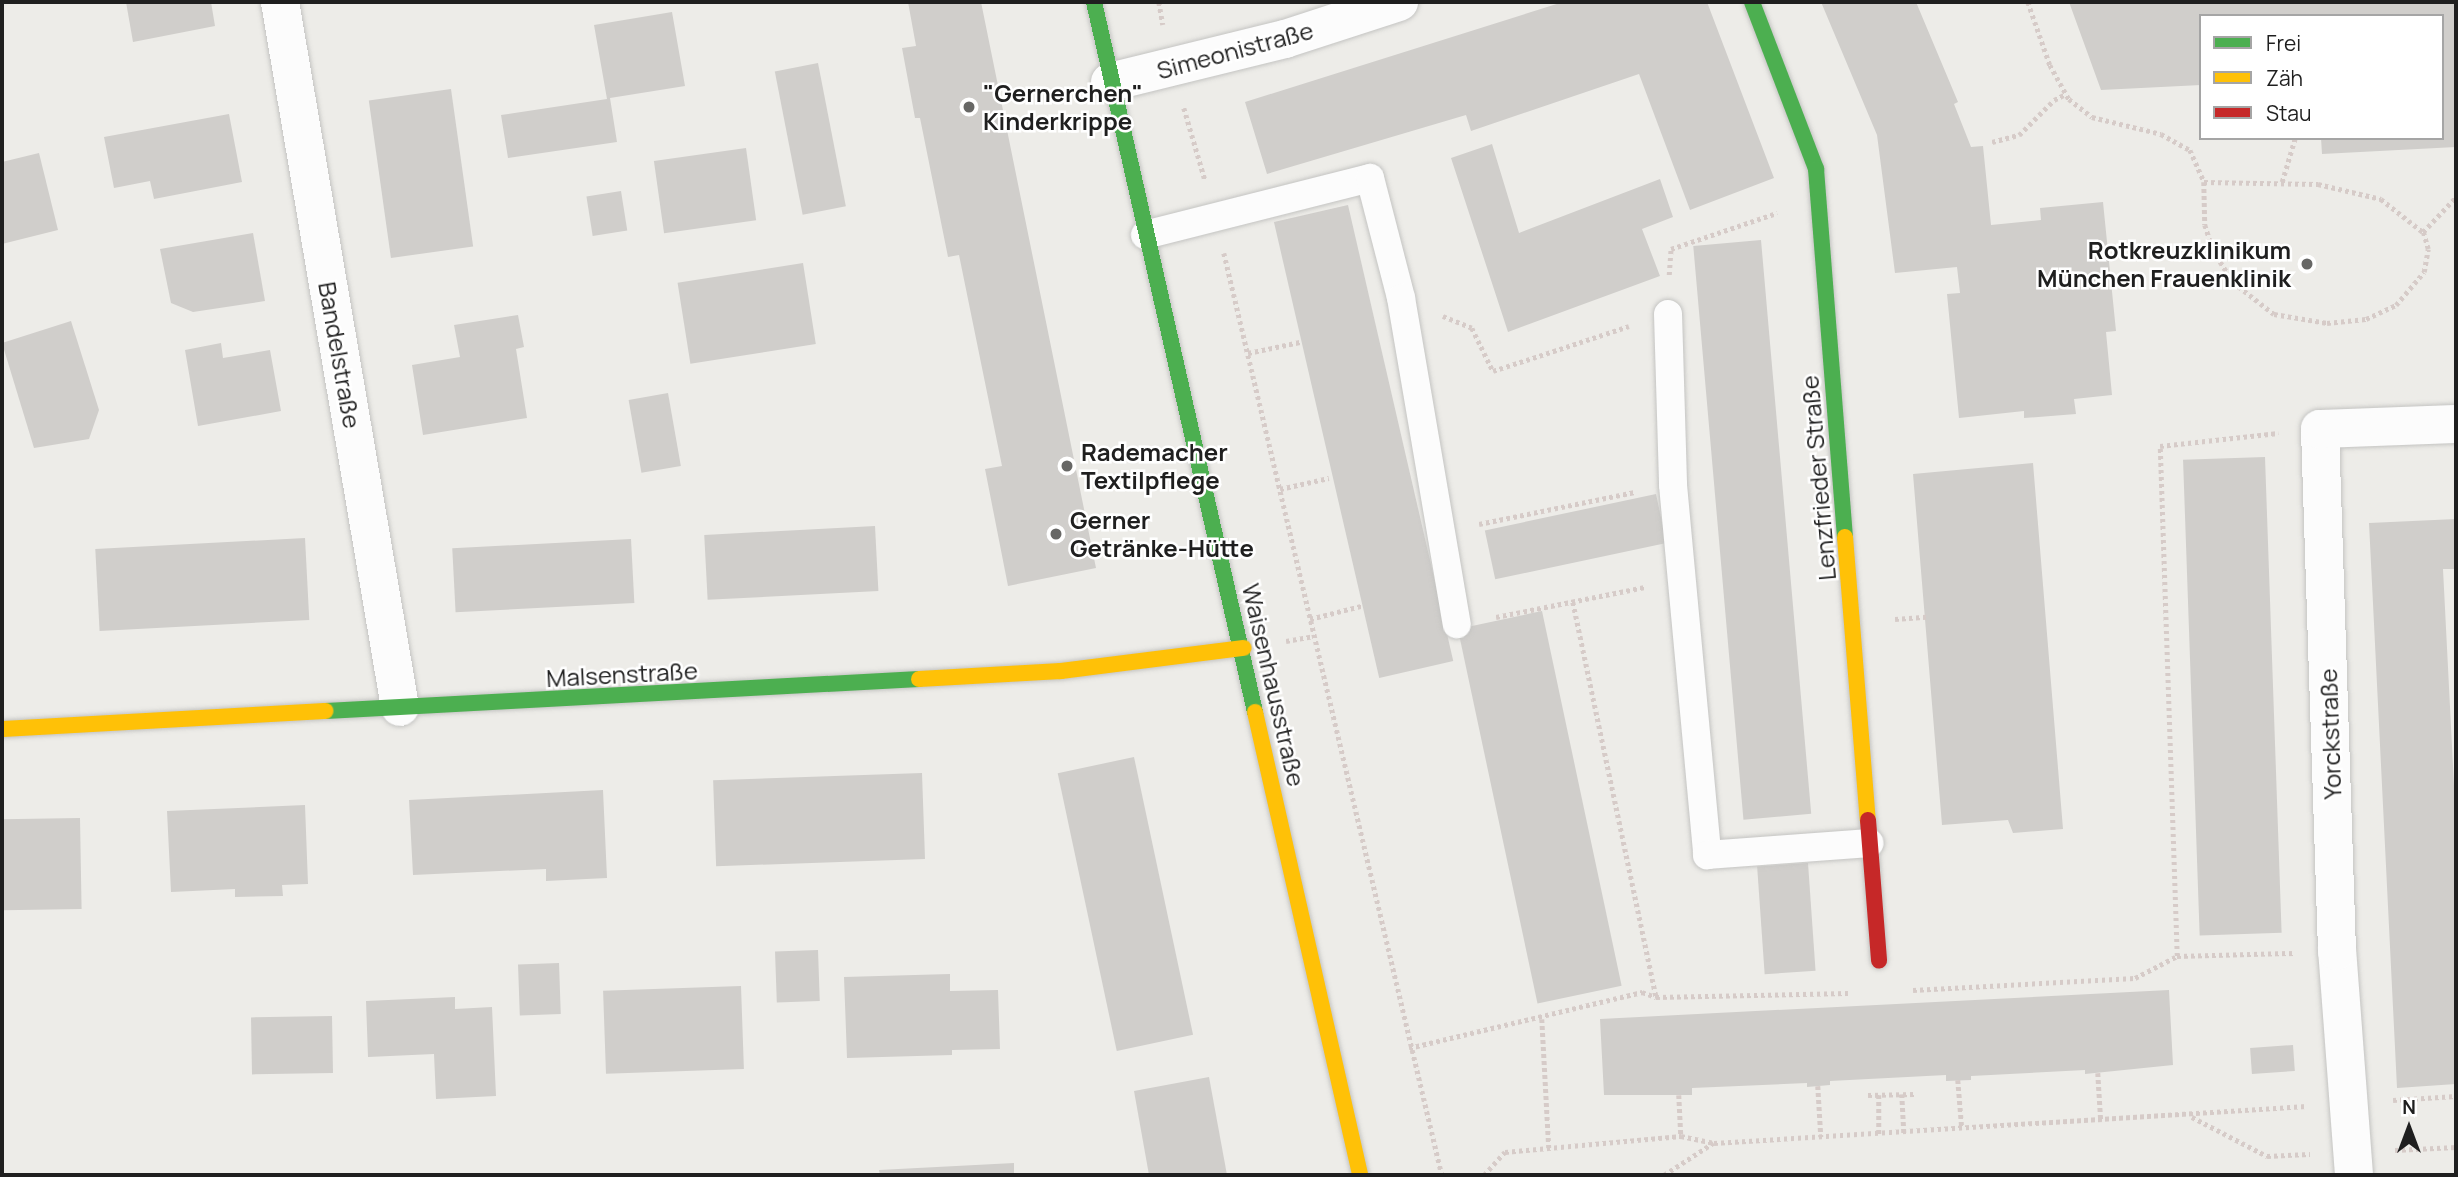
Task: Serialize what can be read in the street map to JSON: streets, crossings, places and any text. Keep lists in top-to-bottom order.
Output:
{
  "streets": {
    "street": [
      "Simeonistraße",
      "Bandelstraße",
      "Lenzfrieder Straße",
      "Malsenstraße",
      "Waisenhausstraße",
      "Yorckstraße"
    ]
  },
  "crossings": [
    ["Simeonistraße", "Waisenhausstraße"],
    ["Bandelstraße", "Malsenstraße"],
    ["Malsenstraße", "Waisenhausstraße"]
  ],
  "places": [
    "\"Gernerchen\" Kinderkrippe",
    "Rotkreuzklinikum München Frauenklinik",
    "Rademacher Textilpflege",
    "Gerner Getränke-Hütte"
  ],
  "legend": ["Frei", "Zäh", "Stau"],
  "north": "top"
}
